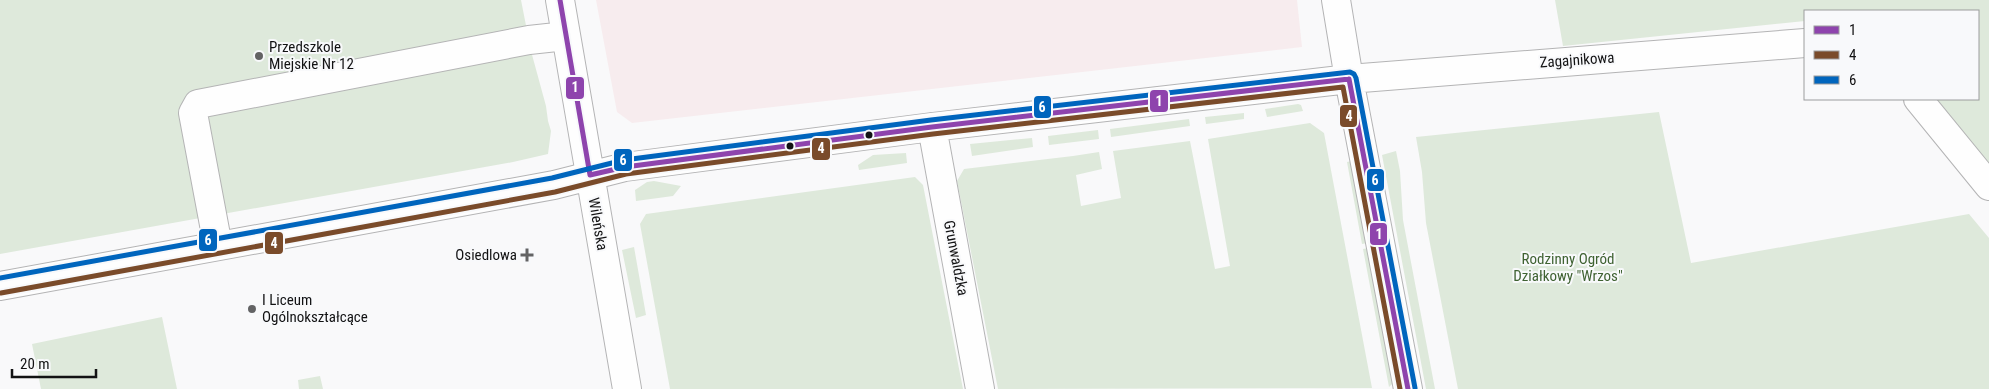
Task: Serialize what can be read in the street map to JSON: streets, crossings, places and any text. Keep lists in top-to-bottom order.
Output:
{
  "streets": {
    "street": ["Zagajnikowa", "Wileńska", "Grunwaldzka"]
  },
  "crossings": [
    ["Zagajnikowa", "Wileńska"],
    ["Zagajnikowa", "Grunwaldzka"]
  ],
  "parks": ["Rodzinny Ogród Działkowy \"Wrzos\""],
  "places": {
    "other": ["Przedszkole Miejskie Nr 12", "I Liceum Ogólnokształcące"],
    "health": ["Osiedlowa"]
  },
  "lines": ["transit line 1", "transit line 6", "transit line 4"],
  "legend": ["1", "4", "6"],
  "scale_bar": "20 m"
}
